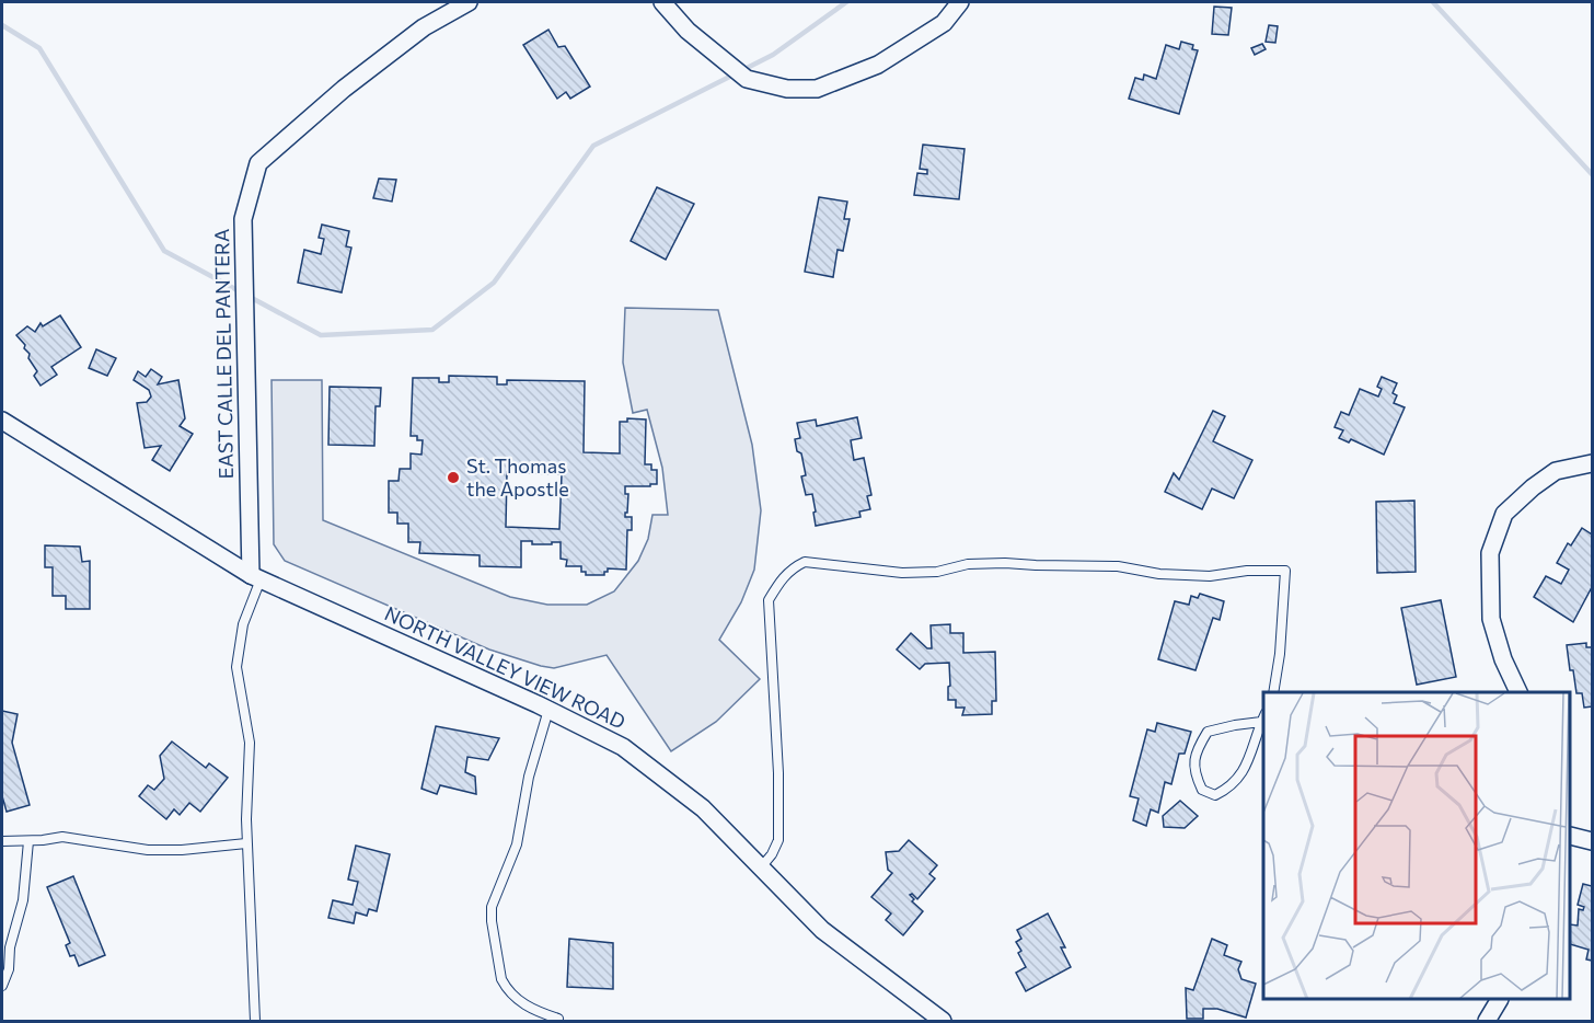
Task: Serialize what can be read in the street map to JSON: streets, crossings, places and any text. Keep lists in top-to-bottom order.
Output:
{
  "streets": {
    "street": ["EAST CALLE DEL PANTERA", "NORTH VALLEY VIEW ROAD"]
  },
  "crossings": [
    ["EAST CALLE DEL PANTERA", "NORTH VALLEY VIEW ROAD"]
  ],
  "places": ["St. Thomas the Apostle"]
}
